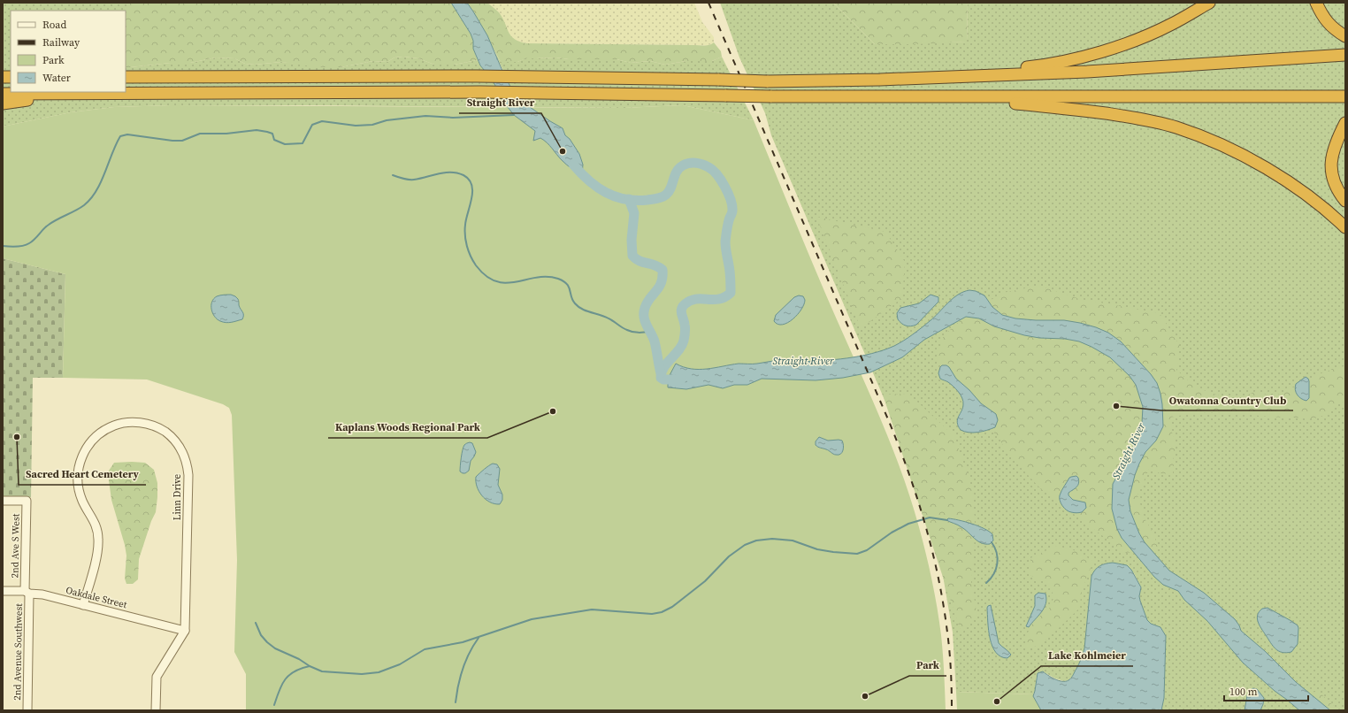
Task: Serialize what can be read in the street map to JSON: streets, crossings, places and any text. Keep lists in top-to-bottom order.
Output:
{
  "streets": {
    "street": [
      "Linn Drive",
      "2nd Ave S West",
      "Oakdale Street",
      "2nd Avenue Southwest"
    ]
  },
  "crossings": [
    ["Linn Drive", "Oakdale Street"],
    ["2nd Ave S West", "Oakdale Street"],
    ["2nd Ave S West", "2nd Avenue Southwest"],
    ["Oakdale Street", "2nd Avenue Southwest"]
  ],
  "water": ["Straight River"],
  "places": [
    "Straight River",
    "Owatonna Country Club",
    "Kaplans Woods Regional Park",
    "Sacred Heart Cemetery",
    "Park",
    "Lake Kohlmeier"
  ],
  "legend": [
    "Road",
    "Railway",
    "Park",
    "Water"
  ],
  "scale_bar": "100 m"
}
